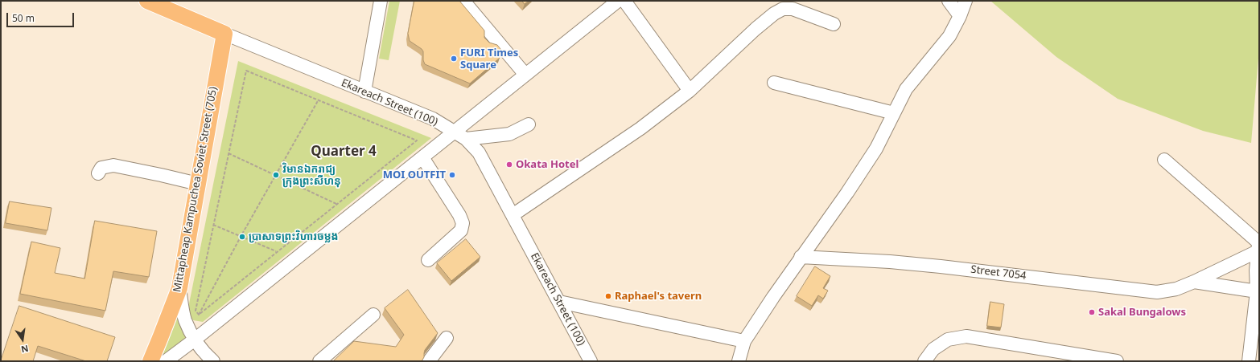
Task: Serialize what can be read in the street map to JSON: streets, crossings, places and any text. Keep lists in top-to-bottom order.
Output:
{
  "streets": {
    "main road": ["Ekareach Street (100)", "Mittapheap Kampuchea Soviet Street (705)"],
    "street": ["Street 7054"]
  },
  "crossings": [
    ["Ekareach Street (100)", "Mittapheap Kampuchea Soviet Street (705)"]
  ],
  "districts": ["Quarter 4"],
  "places": [
    "FURI Times Square",
    "Okata Hotel",
    "វិមានឯករាជ្យ ក្រុងព្រះសីហនុ",
    "MOI OUTFIT",
    "ប្រាសាទព្រះវិហារចម្លង",
    "Raphael's tavern",
    "Sakal Bungalows"
  ],
  "scale_bar": "50 m",
  "north": "bottom"
}
